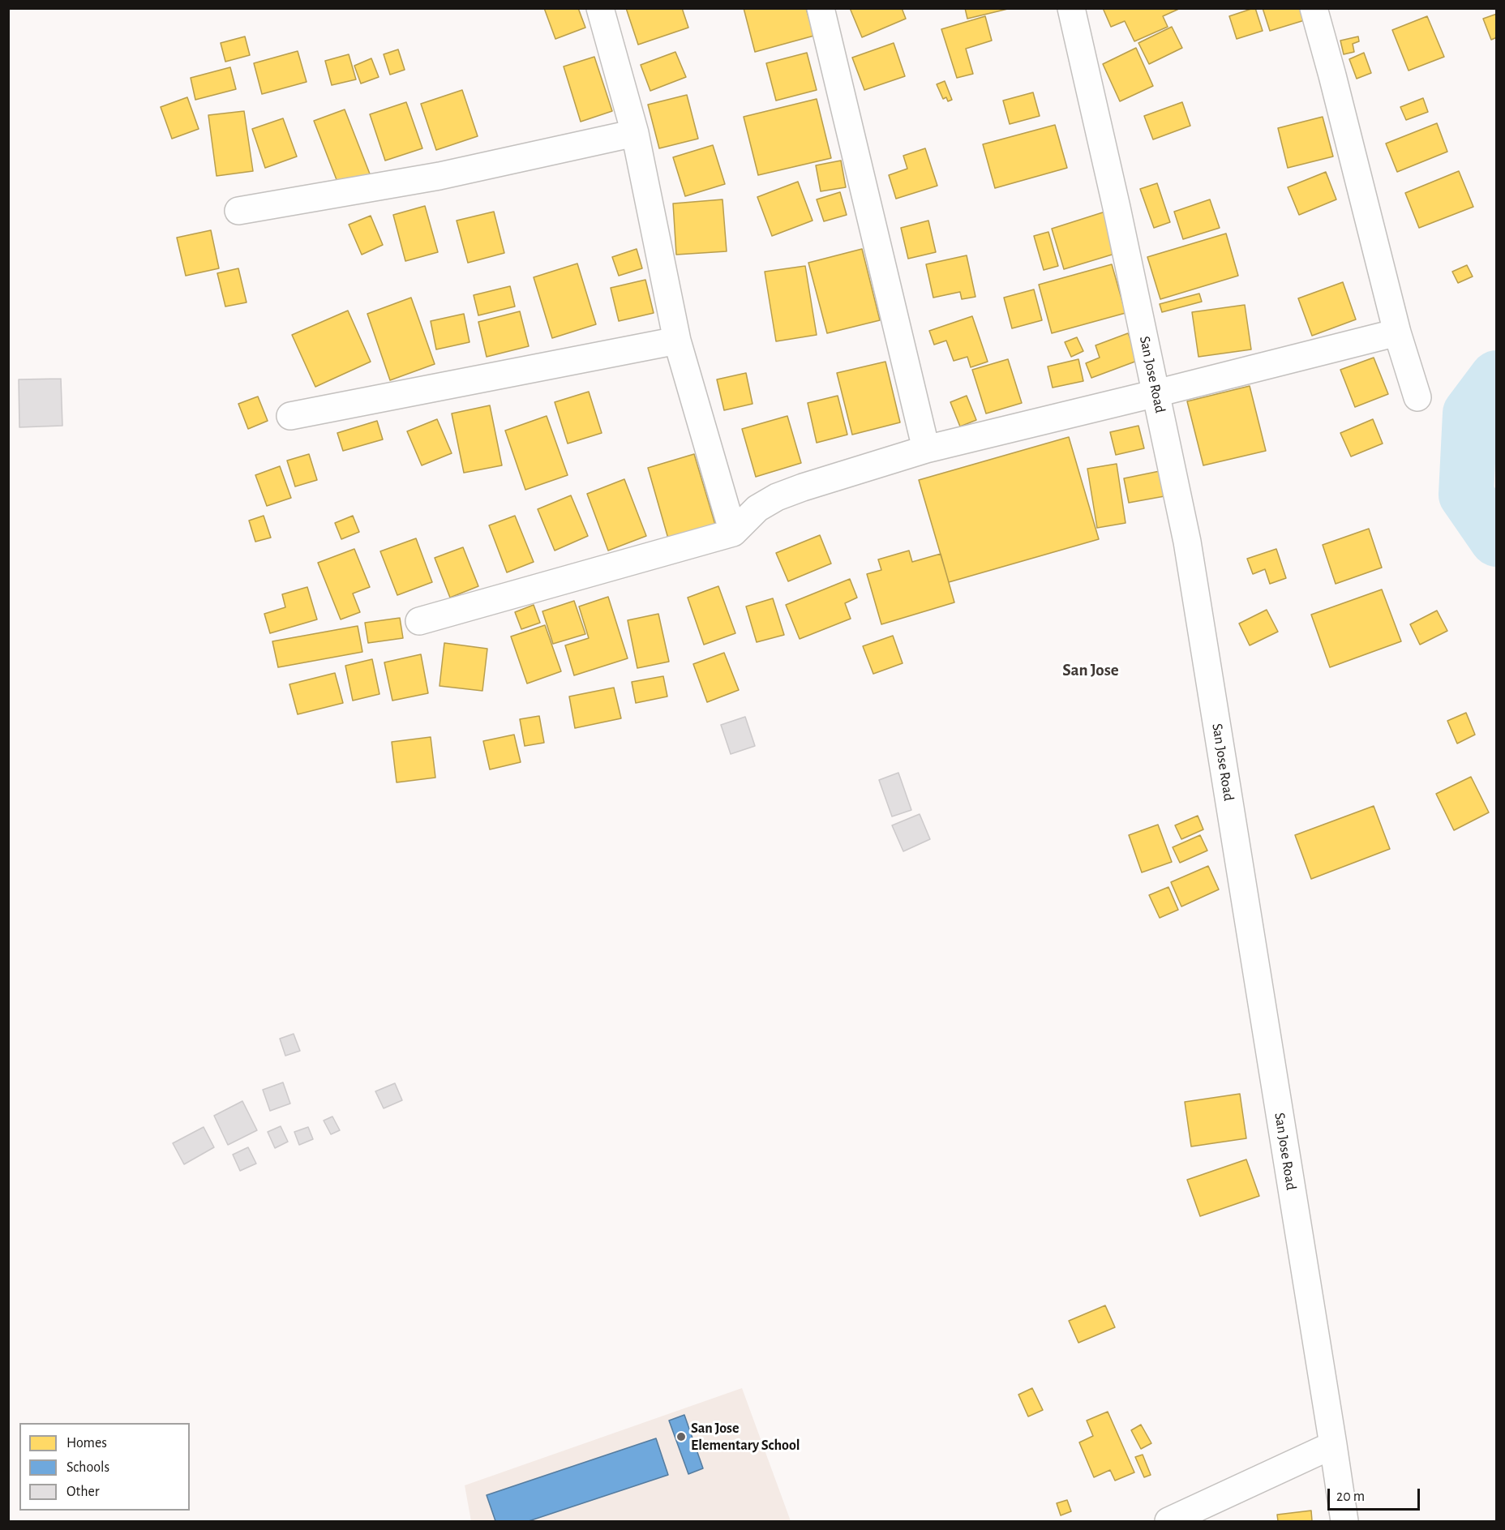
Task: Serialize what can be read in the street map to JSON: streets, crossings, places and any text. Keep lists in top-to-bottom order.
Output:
{
  "streets": {
    "street": ["San Jose Road"]
  },
  "districts": ["San Jose"],
  "places": ["San Jose Elementary School"],
  "legend": ["Homes", "Schools", "Other"],
  "scale_bar": "20 m"
}
